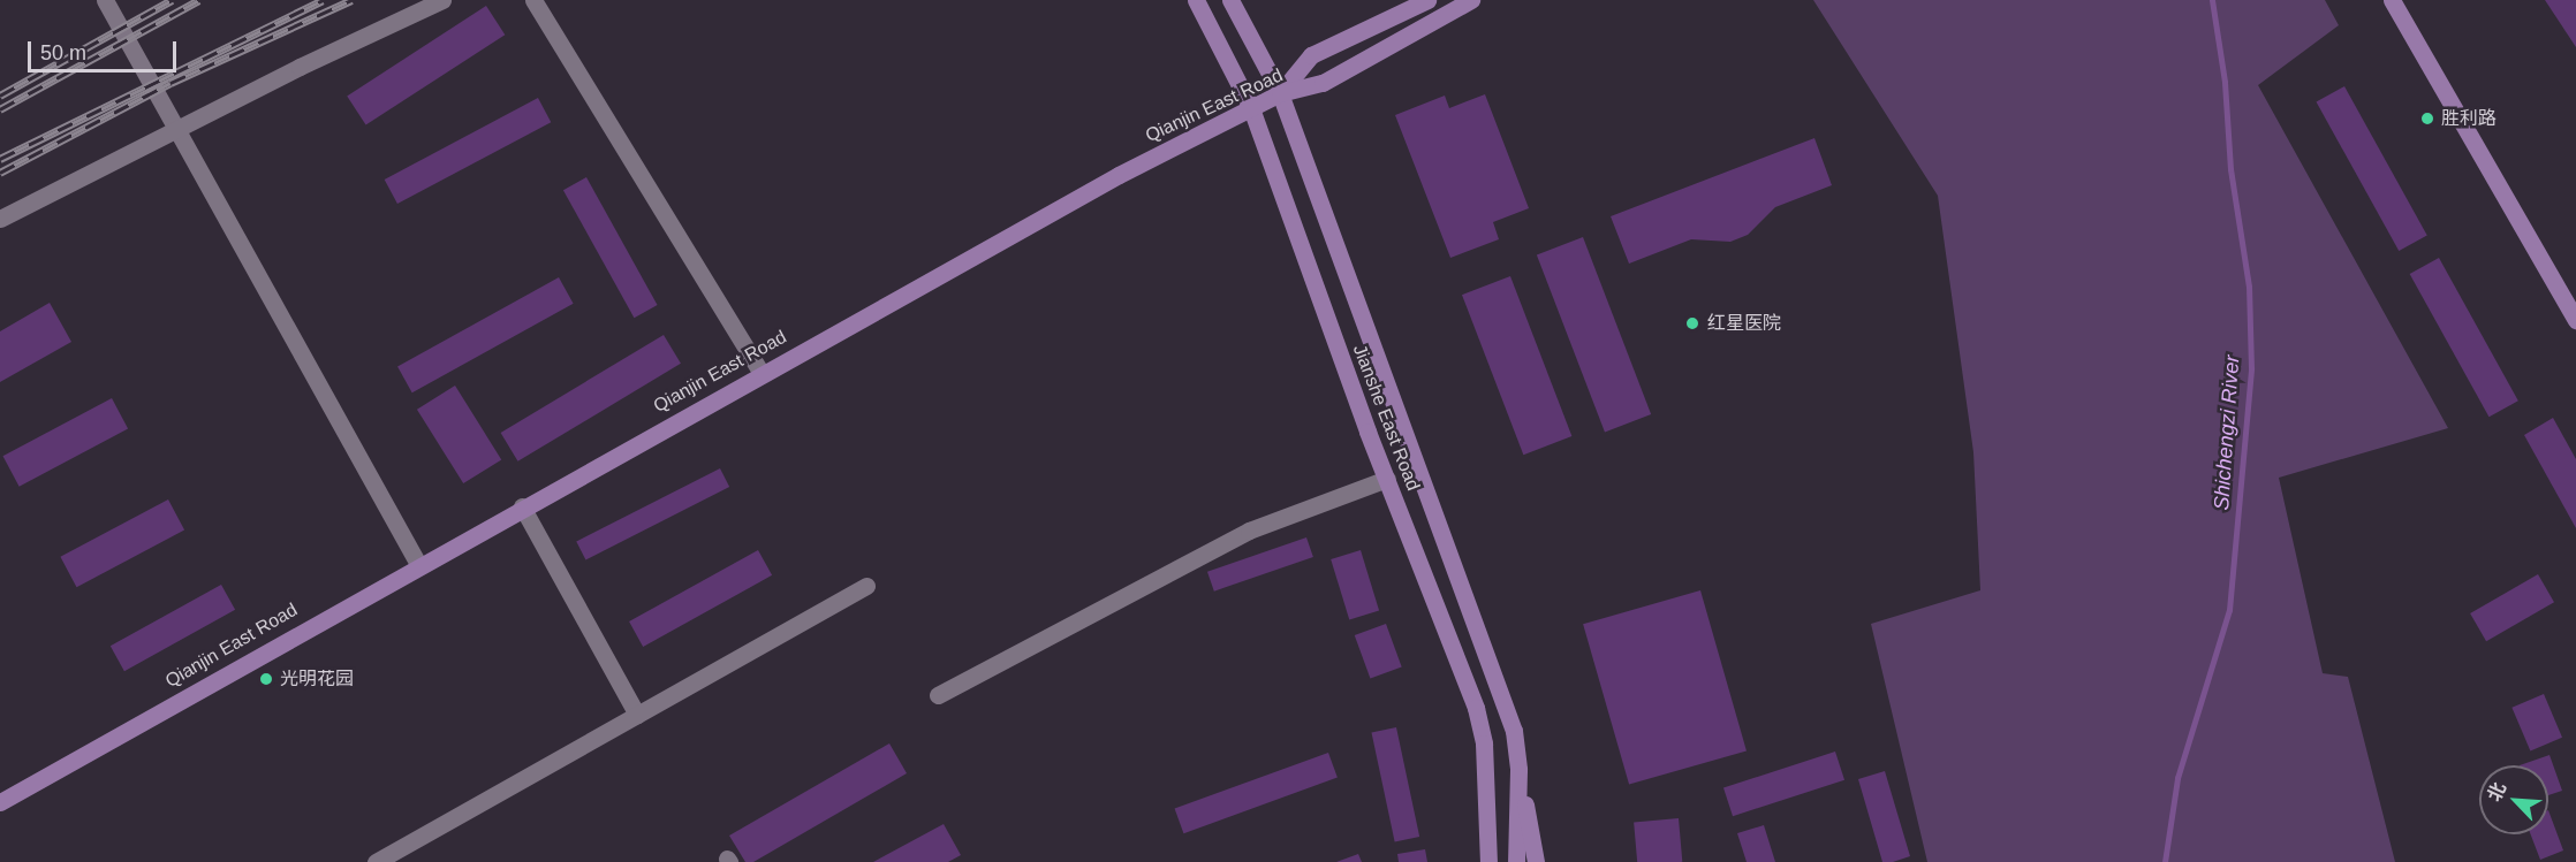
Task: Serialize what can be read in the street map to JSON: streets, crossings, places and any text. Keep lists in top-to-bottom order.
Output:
{
  "streets": {
    "main road": ["Qianjin East Road", "Jianshe East Road"]
  },
  "crossings": [
    ["Qianjin East Road", "Jianshe East Road"]
  ],
  "water": ["Shichengzi River"],
  "places": ["胜利路", "红星医院", "光明花园"],
  "scale_bar": "50 m",
  "north": "top left"
}
